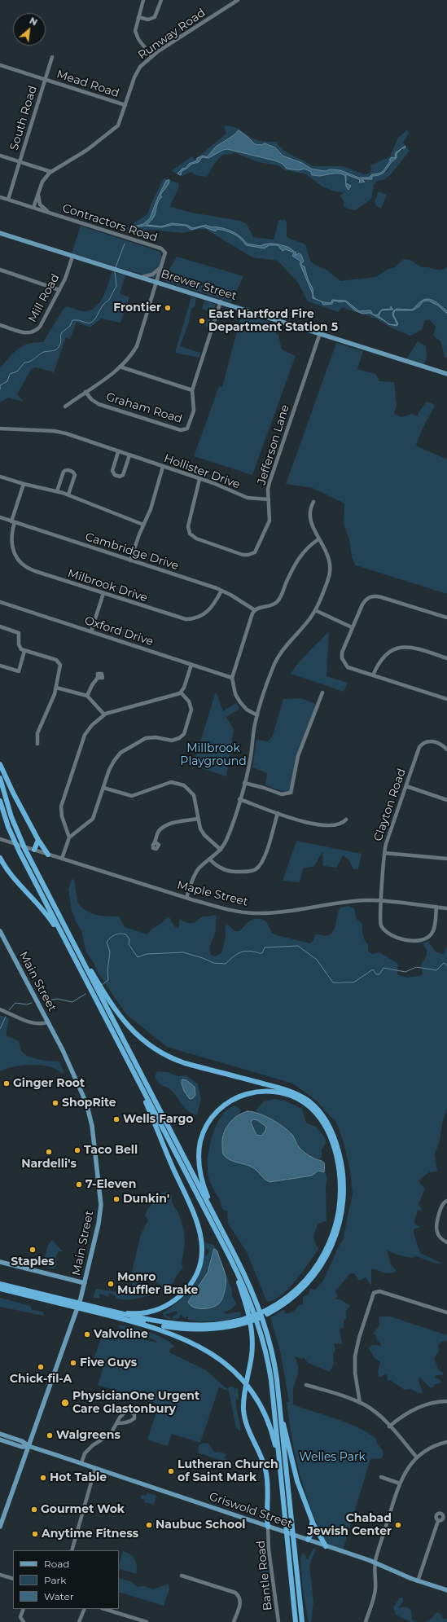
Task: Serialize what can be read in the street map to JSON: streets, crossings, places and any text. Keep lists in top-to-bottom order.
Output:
{
  "streets": {
    "main road": ["Brewer Street", "Main Street", "Griswold Street"],
    "street": [
      "Runway Road",
      "Mead Road",
      "South Road",
      "Contractors Road",
      "Mill Road",
      "Graham Road",
      "Jefferson Lane",
      "Hollister Drive",
      "Cambridge Drive",
      "Milbrook Drive",
      "Oxford Drive",
      "Clayton Road",
      "Maple Street",
      "Bantle Road"
    ]
  },
  "crossings": [
    ["Runway Road", "Mead Road"],
    ["Runway Road", "Contractors Road"],
    ["Mead Road", "South Road"],
    ["South Road", "Contractors Road"],
    ["Contractors Road", "Brewer Street"],
    ["Contractors Road", "Graham Road"],
    ["Brewer Street", "Mill Road"],
    ["Brewer Street", "Graham Road"],
    ["Brewer Street", "Jefferson Lane"],
    ["Jefferson Lane", "Hollister Drive"],
    ["Cambridge Drive", "Milbrook Drive"],
    ["Clayton Road", "Maple Street"],
    ["Main Street", "Griswold Street"],
    ["Griswold Street", "Bantle Road"]
  ],
  "parks": ["Millbrook Playground", "Welles Park"],
  "places": [
    "Frontier",
    "East Hartford Fire Department Station 5",
    "Ginger Root",
    "ShopRite",
    "Wells Fargo",
    "Taco Bell",
    "Nardelli's",
    "7-Eleven",
    "Dunkin'",
    "Staples",
    "Monro Muffler Brake",
    "Valvoline",
    "Five Guys",
    "Chick-fil-A",
    "PhysicianOne Urgent Care Glastonbury",
    "Walgreens",
    "Lutheran Church of Saint Mark",
    "Hot Table",
    "Gourmet Wok",
    "Naubuc School",
    "Chabad Jewish Center",
    "Anytime Fitness"
  ],
  "legend": ["Road", "Park", "Water"],
  "north": "top right"
}
